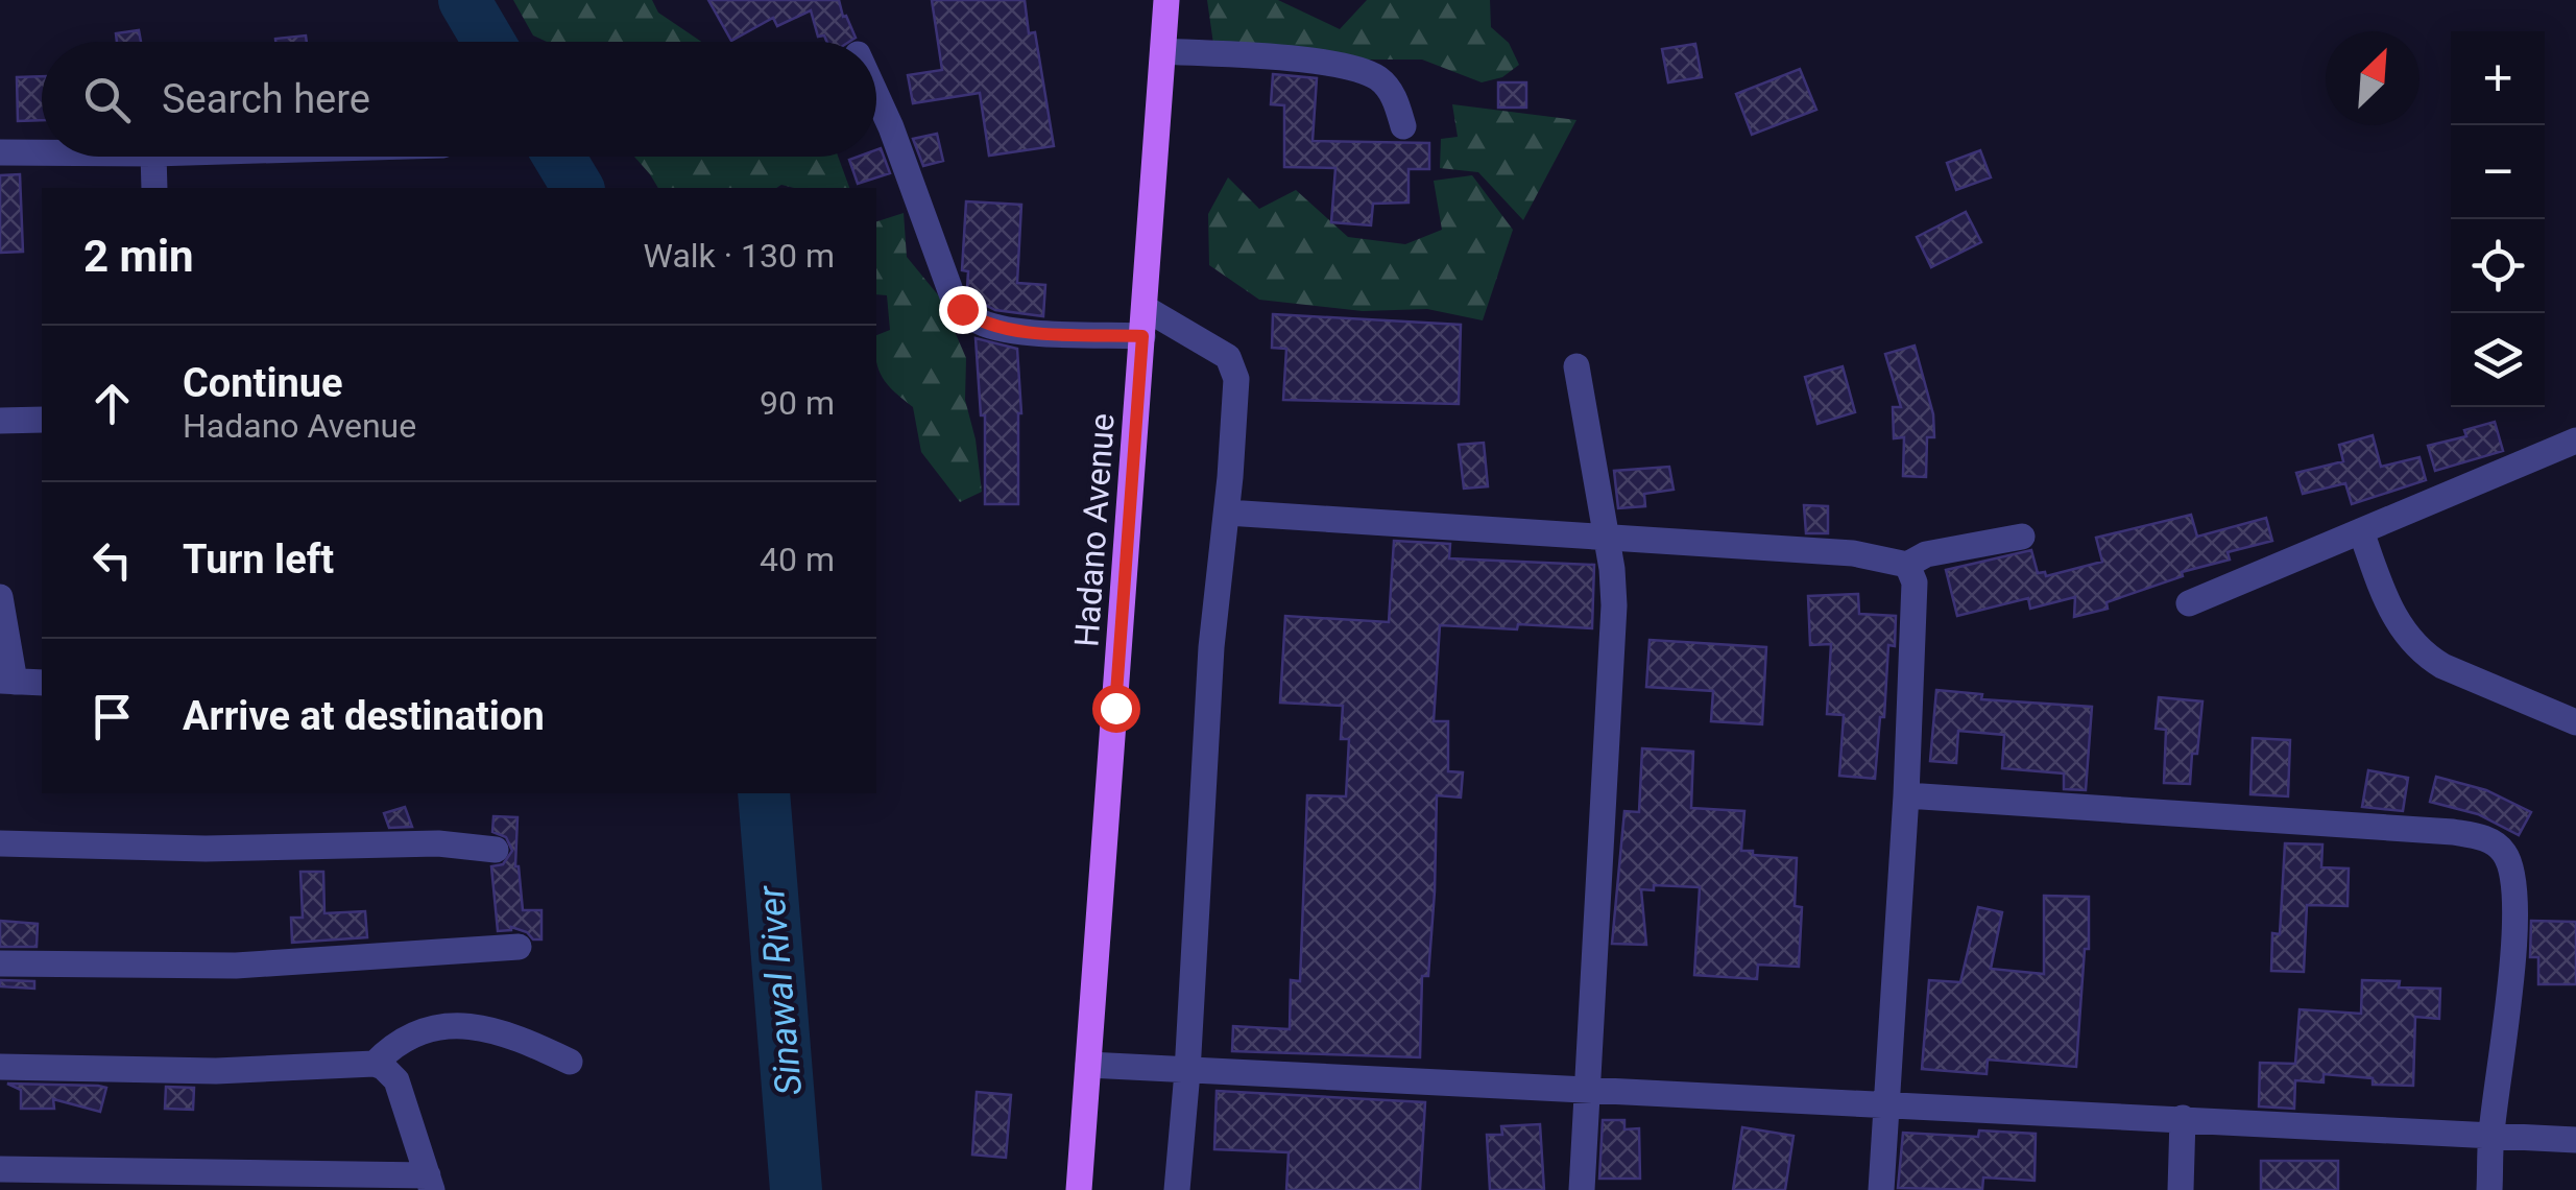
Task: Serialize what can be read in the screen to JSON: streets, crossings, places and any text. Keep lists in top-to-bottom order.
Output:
{
  "streets": {
    "main road": ["Hadano Avenue"]
  },
  "water": ["Sinawal River"],
  "north": "top right",
  "page": {
    "map_buttons": ["+", "−"],
    "search": "Search here",
    "heading": ["2 min", "Walk · 130 m"],
    "list": [
      ["Continue", "Hadano Avenue", "90 m"],
      ["Turn left", "40 m"],
      "Arrive at destination"
    ]
  }
}
